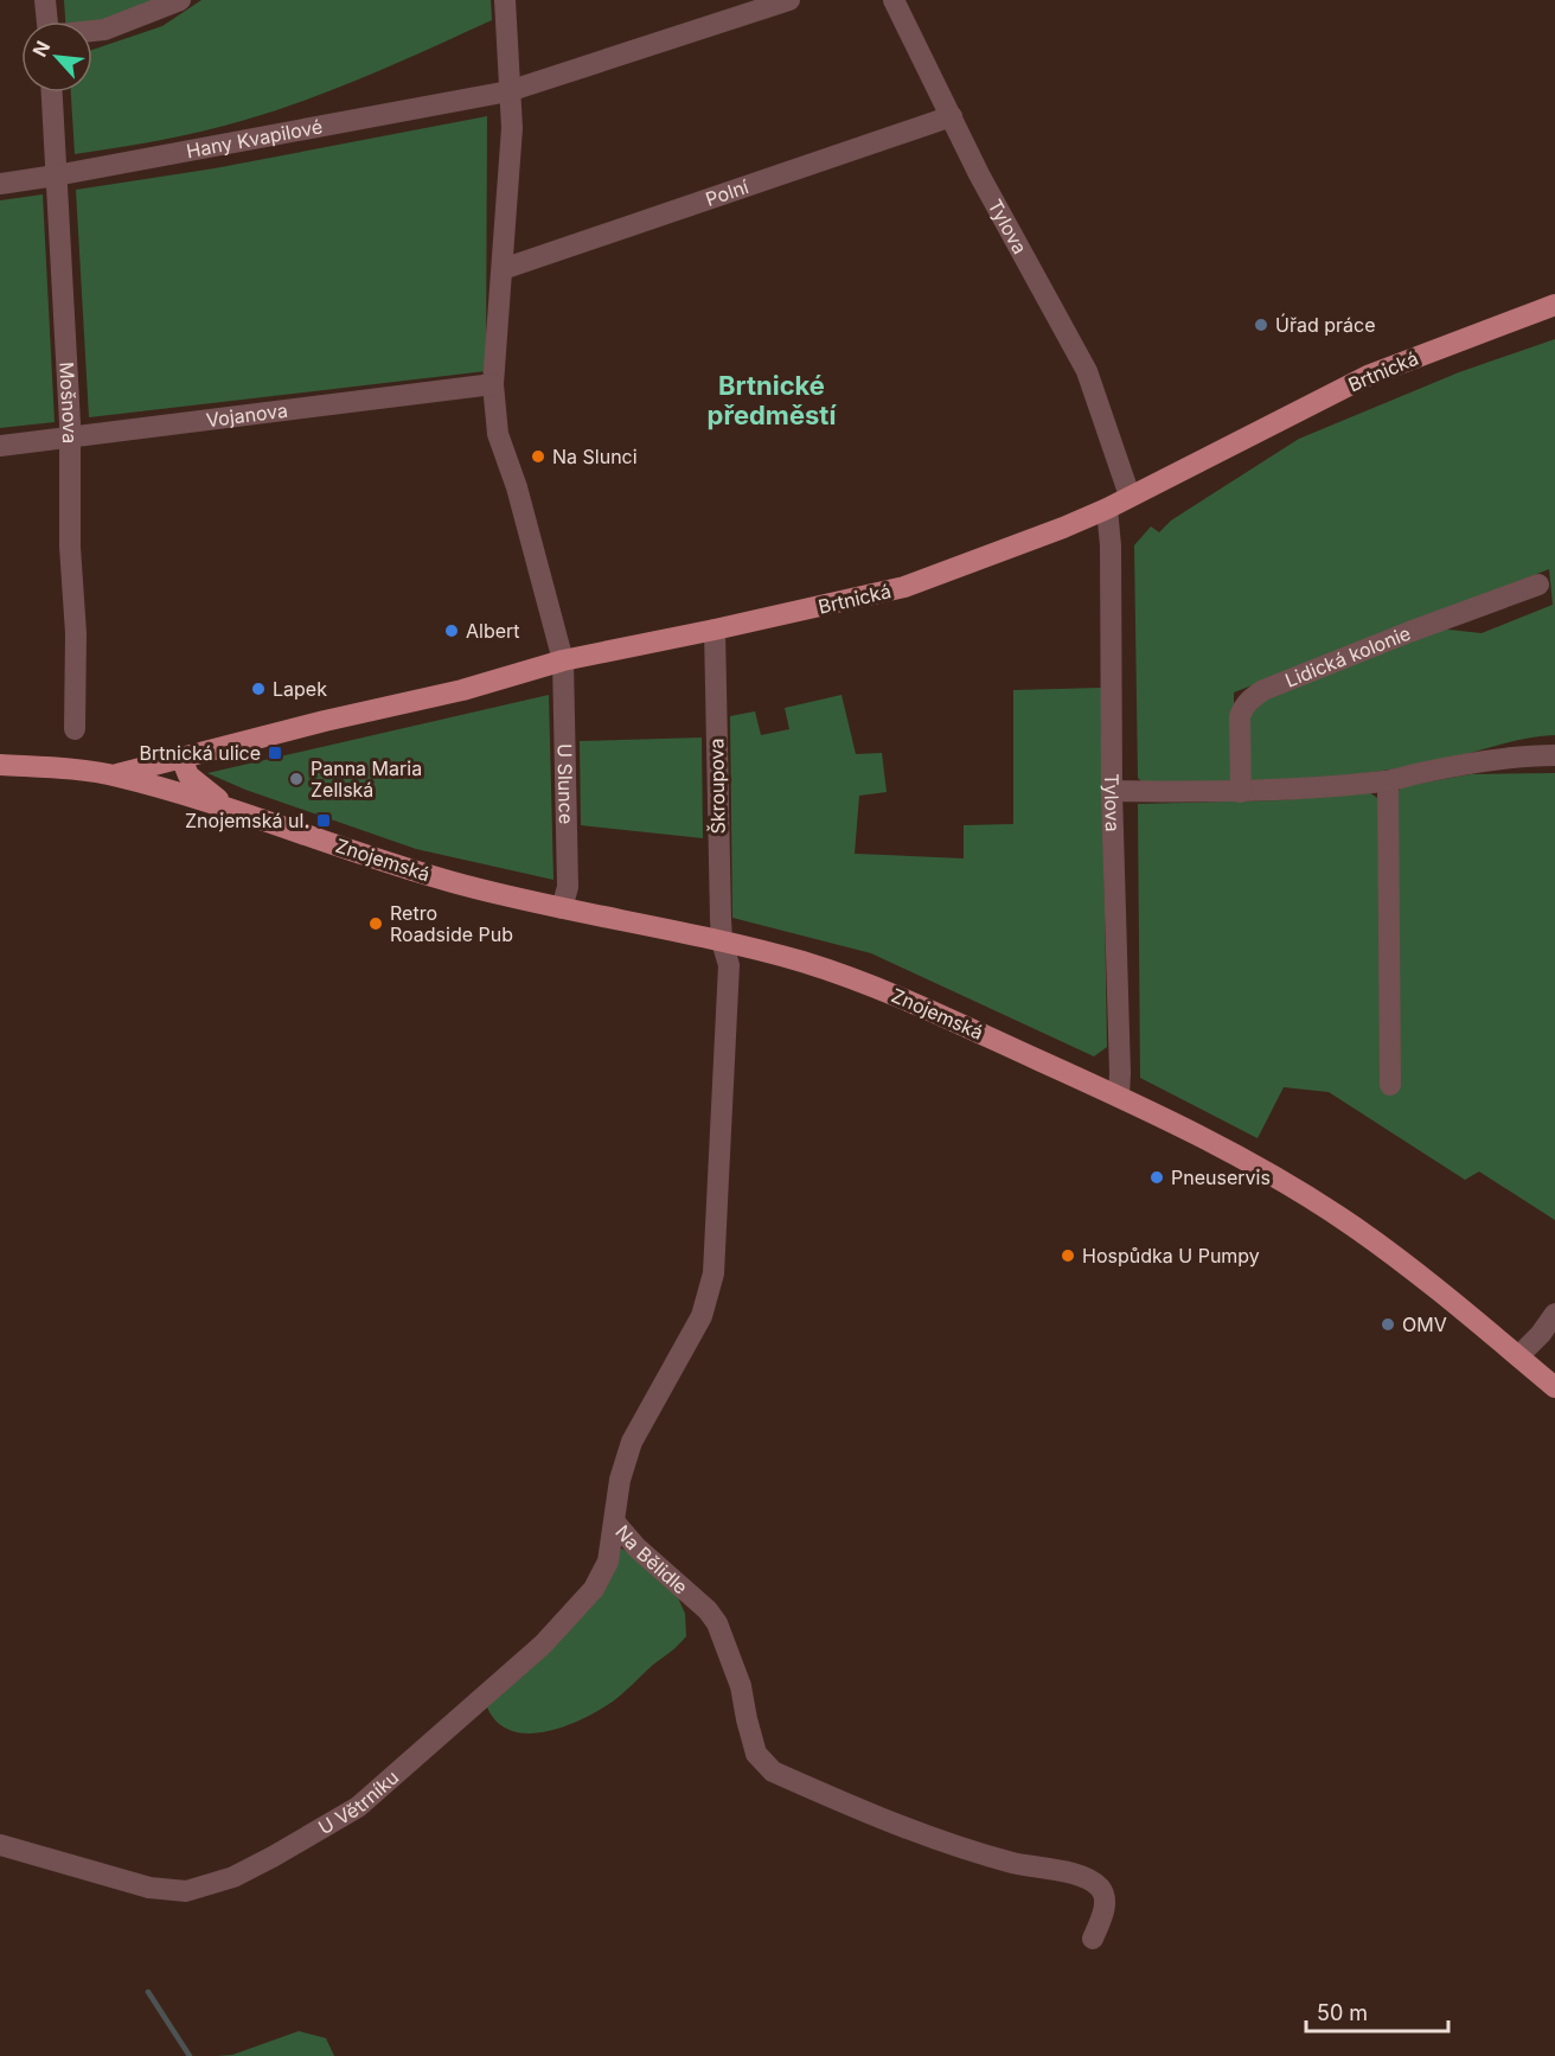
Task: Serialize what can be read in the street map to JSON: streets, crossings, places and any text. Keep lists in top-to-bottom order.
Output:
{
  "streets": {
    "main road": ["Brtnická", "Znojemská"],
    "street": [
      "Hany Kvapilové",
      "Polní",
      "Tylova",
      "Mošnova",
      "Vojanova",
      "Lidická kolonie",
      "U Slunce",
      "Škroupova",
      "Na Bělidle",
      "U Větrníku"
    ]
  },
  "crossings": [
    ["Hany Kvapilové", "Mošnova"],
    ["Polní", "Tylova"],
    ["Tylova", "Brtnická"],
    ["Tylova", "Znojemská"],
    ["Brtnická", "U Slunce"],
    ["Brtnická", "Škroupova"],
    ["Brtnická", "Znojemská"],
    ["Mošnova", "Vojanova"],
    ["U Slunce", "Znojemská"],
    ["Škroupova", "Znojemská"],
    ["Škroupova", "Na Bělidle"],
    ["Znojemská", "Na Bělidle"],
    ["Na Bělidle", "U Větrníku"]
  ],
  "districts": ["Brtnické předměstí"],
  "places": {
    "other": [
      "Úřad práce",
      "Na Slunci",
      "Albert",
      "Lapek",
      "Panna Maria Zellská",
      "Retro Roadside Pub",
      "Pneuservis",
      "Hospůdka U Pumpy",
      "OMV"
    ],
    "transit": ["Brtnická ulice", "Znojemská ul."]
  },
  "scale_bar": "50 m",
  "north": "top left"
}
